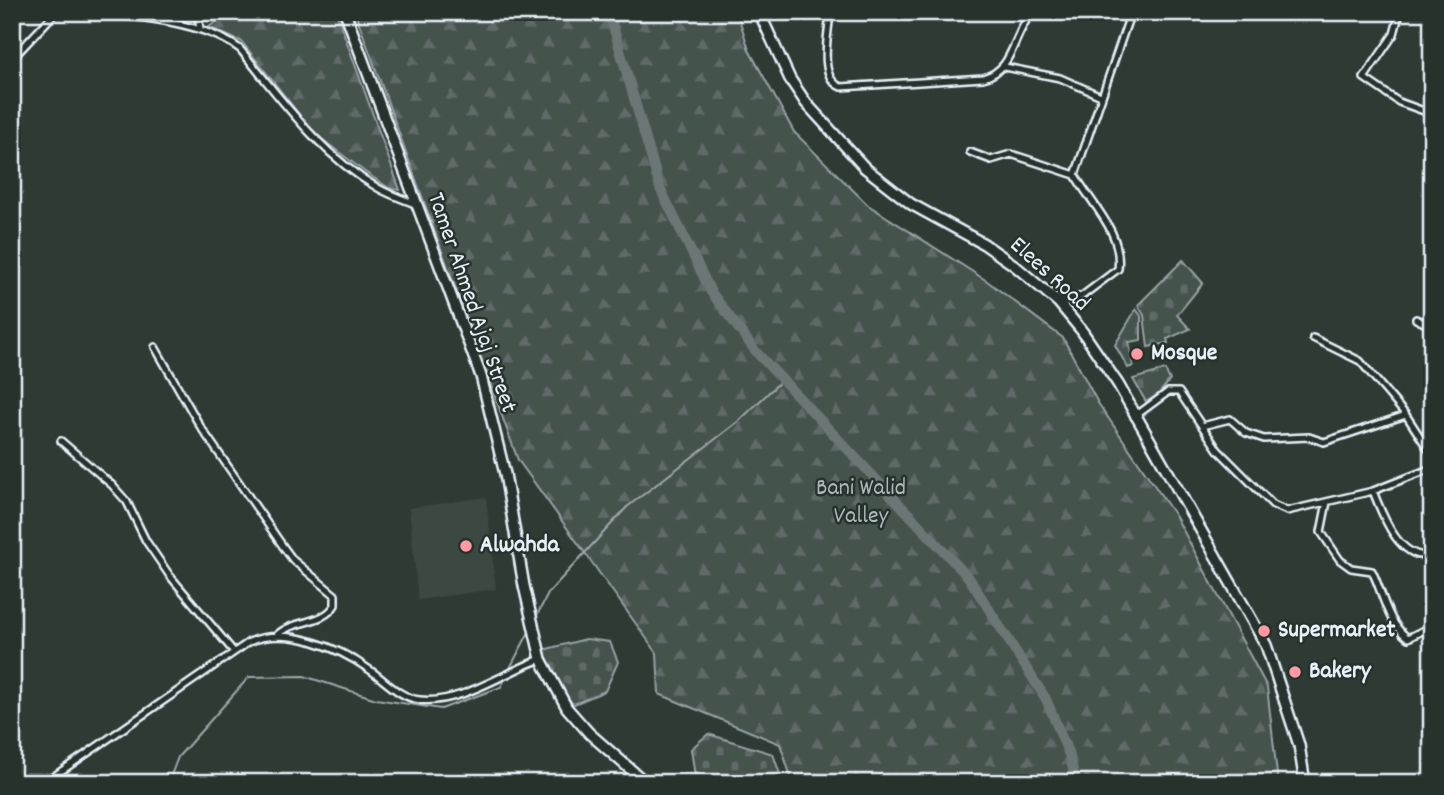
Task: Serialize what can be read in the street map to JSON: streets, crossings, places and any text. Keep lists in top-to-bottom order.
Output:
{
  "streets": {
    "main road": ["Elees Road", "Tamer Ahmed Ajaj Street"]
  },
  "parks": ["Bani Walid Valley"],
  "places": [
    "Mosque",
    "Alwahda",
    "Supermarket",
    "Bakery"
  ]
}
